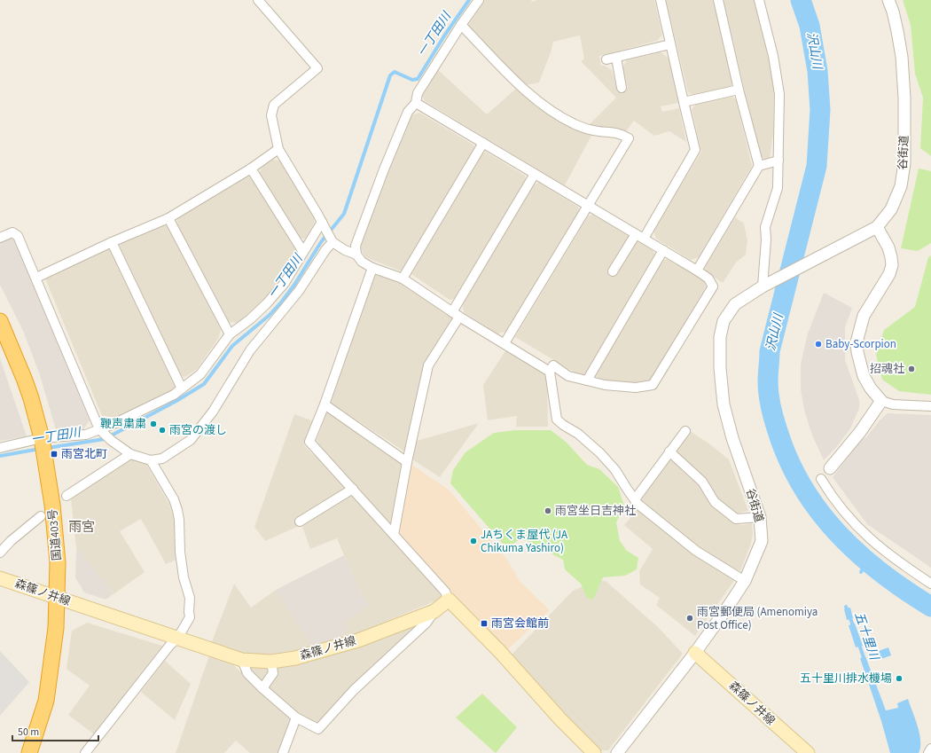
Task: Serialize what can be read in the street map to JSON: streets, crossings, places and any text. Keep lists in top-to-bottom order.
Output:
{
  "streets": {
    "highway": ["国道403号"],
    "main road": ["森篠ノ井線"],
    "street": ["谷街道"]
  },
  "crossings": [
    ["谷街道", "森篠ノ井線"],
    ["国道403号", "森篠ノ井線"]
  ],
  "districts": ["雨宮"],
  "water": ["一丁田川", "沢山川", "五十里川"],
  "places": {
    "other": [
      "Baby-Scorpion",
      "招魂社",
      "鞭声粛粛",
      "雨宮の渡し",
      "雨宮坐日吉神社",
      "JAちくま屋代 (JA Chikuma Yashiro)",
      "雨宮郵便局 (Amenomiya Post Office)",
      "五十里川排水機場"
    ],
    "transit": ["雨宮北町", "雨宮会館前"]
  },
  "scale_bar": "50 m"
}
